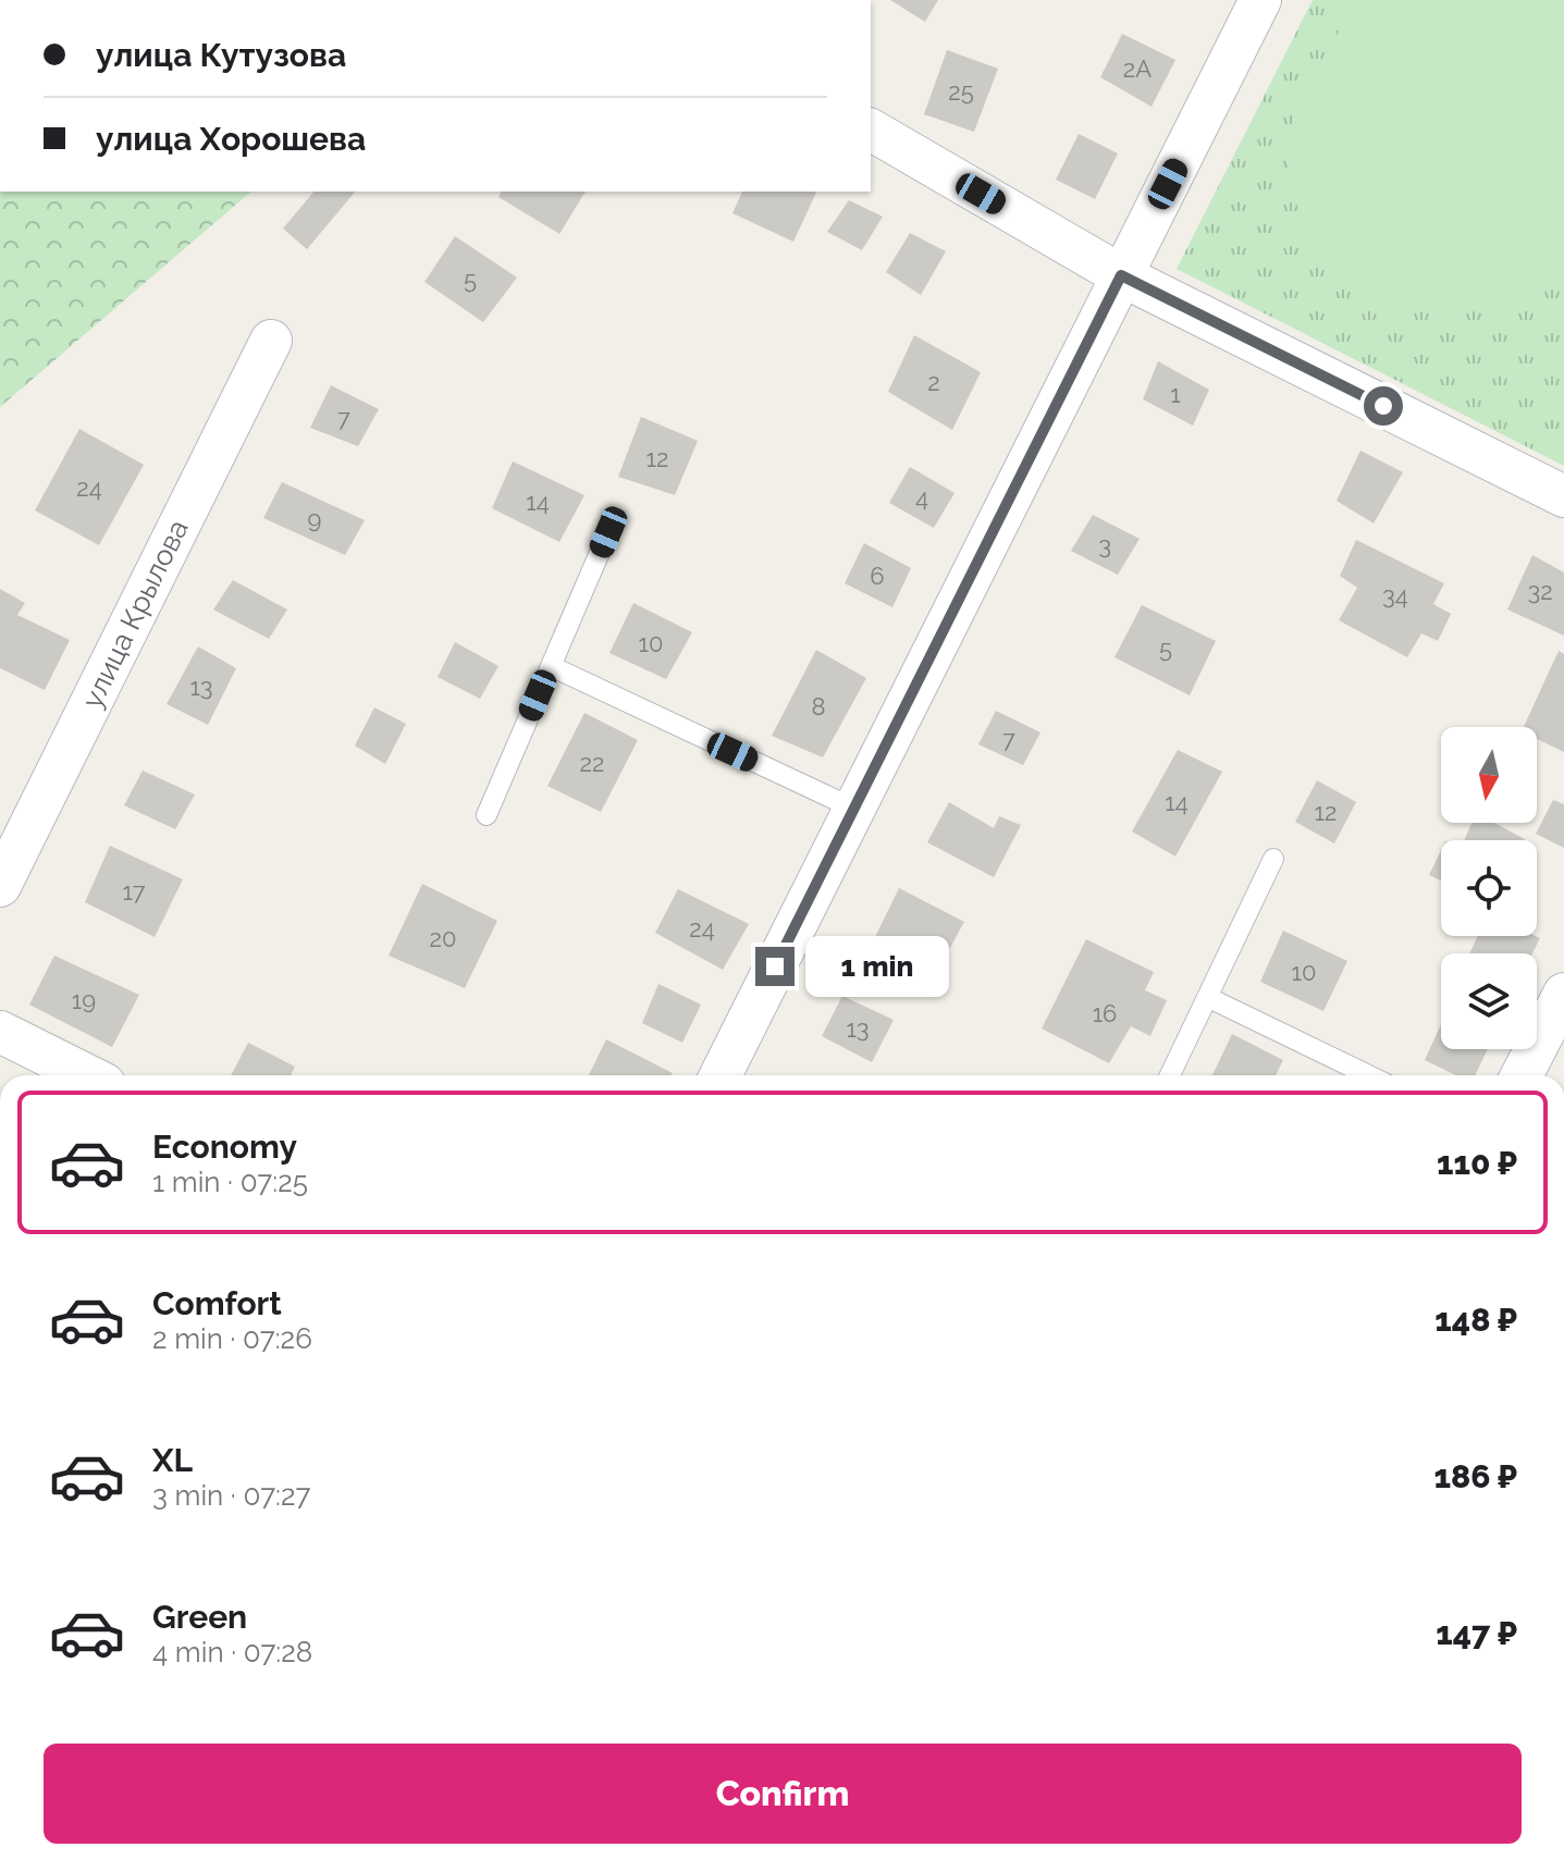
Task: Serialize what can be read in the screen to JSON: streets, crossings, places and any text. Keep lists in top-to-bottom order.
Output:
{
  "streets": {
    "street": ["улица Крылова"]
  },
  "house_numbers": [
    "2А",
    "25",
    "5",
    "2",
    "1",
    "7",
    "12",
    "24",
    "4",
    "14",
    "9",
    "3",
    "6",
    "32",
    "34",
    "10",
    "5",
    "13",
    "8",
    "7",
    "22",
    "14",
    "12",
    "17",
    "24",
    "20",
    "10",
    "19",
    "16",
    "13"
  ],
  "north": "bottom",
  "page": {
    "banner": ["улица Кутузова", "улица Хорошева"],
    "bubble": "1 min",
    "list": [
      {
        "name": "Economy",
        "note": "1 min · 07:25",
        "value": "110 ₽"
      },
      {
        "name": "Comfort",
        "note": "2 min · 07:26",
        "value": "148 ₽"
      },
      {
        "name": "XL",
        "note": "3 min · 07:27",
        "value": "186 ₽"
      },
      {
        "name": "Green",
        "note": "4 min · 07:28",
        "value": "147 ₽"
      }
    ],
    "buttons": "Confirm"
  }
}
